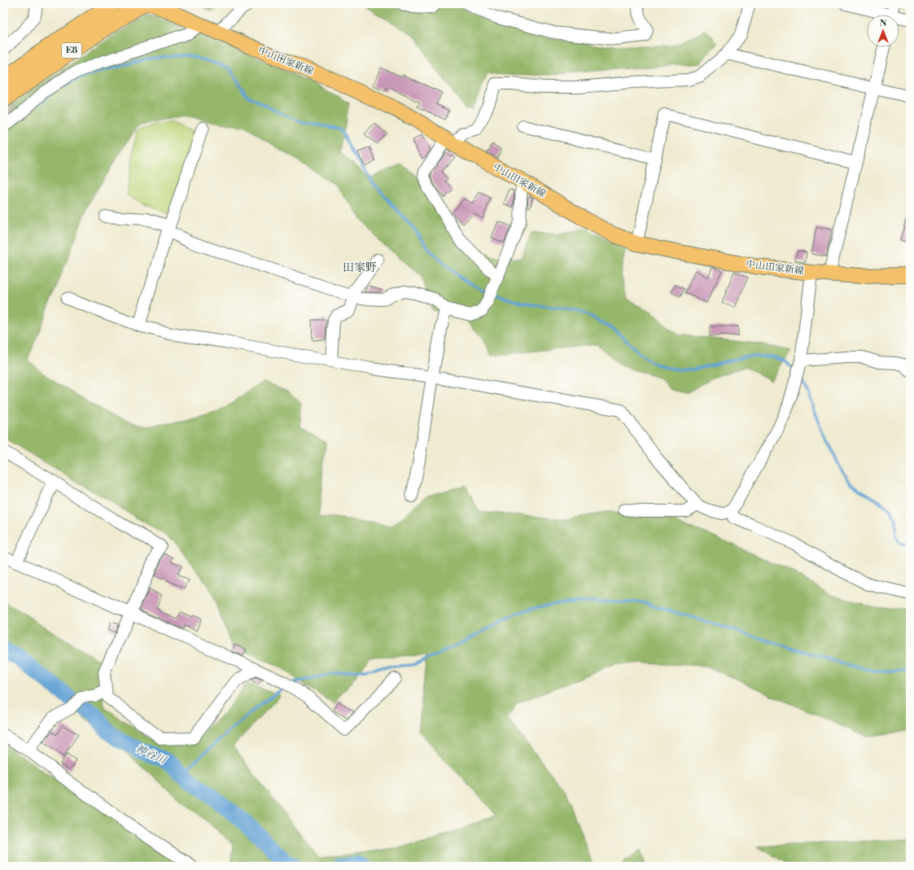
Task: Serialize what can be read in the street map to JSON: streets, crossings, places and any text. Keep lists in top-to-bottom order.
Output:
{
  "streets": {
    "highway": ["E8"],
    "main road": ["中山田家新線"]
  },
  "districts": ["田家野"],
  "water": ["神谷川"],
  "north": "top"
}
